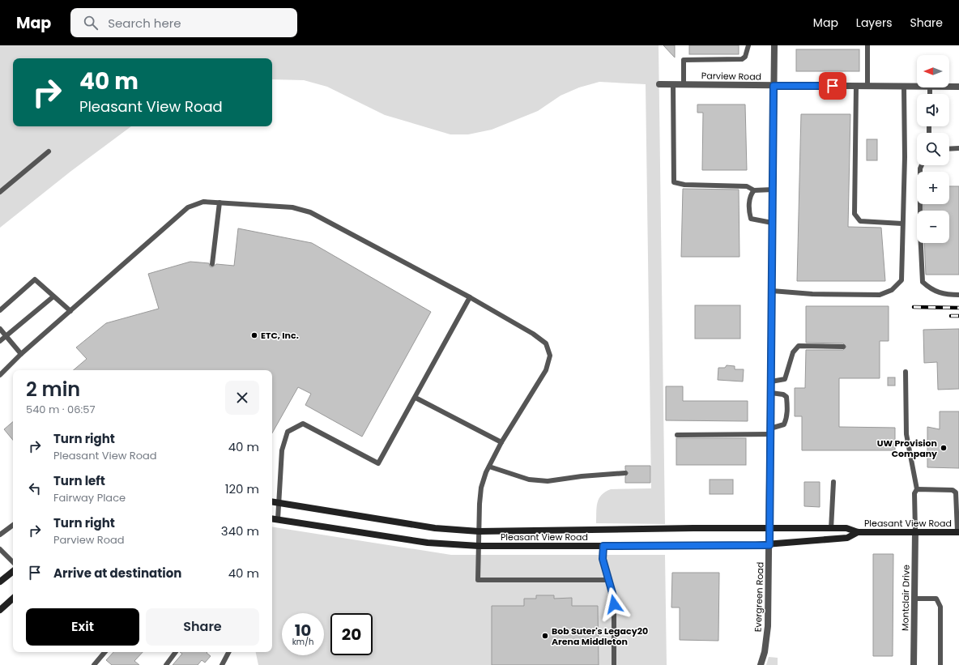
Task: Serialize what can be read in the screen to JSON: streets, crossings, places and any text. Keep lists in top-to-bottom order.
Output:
{
  "streets": {
    "street": [
      "Parview Road",
      "Pleasant View Road",
      "Evergreen Road",
      "Montclair Drive"
    ]
  },
  "crossings": [
    ["Parview Road", "Evergreen Road"],
    ["Pleasant View Road", "Evergreen Road"],
    ["Pleasant View Road", "Montclair Drive"]
  ],
  "places": ["ETC, Inc.", "UW Provision Company", "Bob Suter's Legacy20 Arena Middleton"],
  "north": "left",
  "page": {
    "header": "Map",
    "search": "Search here",
    "nav": ["Map", "Layers", "Share"],
    "map_buttons": ["+", "−"],
    "turn": ["40 m", "Pleasant View Road"],
    "heading": ["2 min", "540 m · 06:57"],
    "list": [
      {
        "name": "Turn right",
        "note": "Pleasant View Road",
        "value": "40 m"
      },
      {
        "name": "Turn left",
        "note": "Fairway Place",
        "value": "120 m"
      },
      {
        "name": "Turn right",
        "note": "Parview Road",
        "value": "340 m"
      },
      {
        "name": "Arrive at destination",
        "value": "40 m"
      }
    ],
    "buttons": ["Exit", "Share"],
    "speed": "10 km/h",
    "limit": "20"
  }
}
